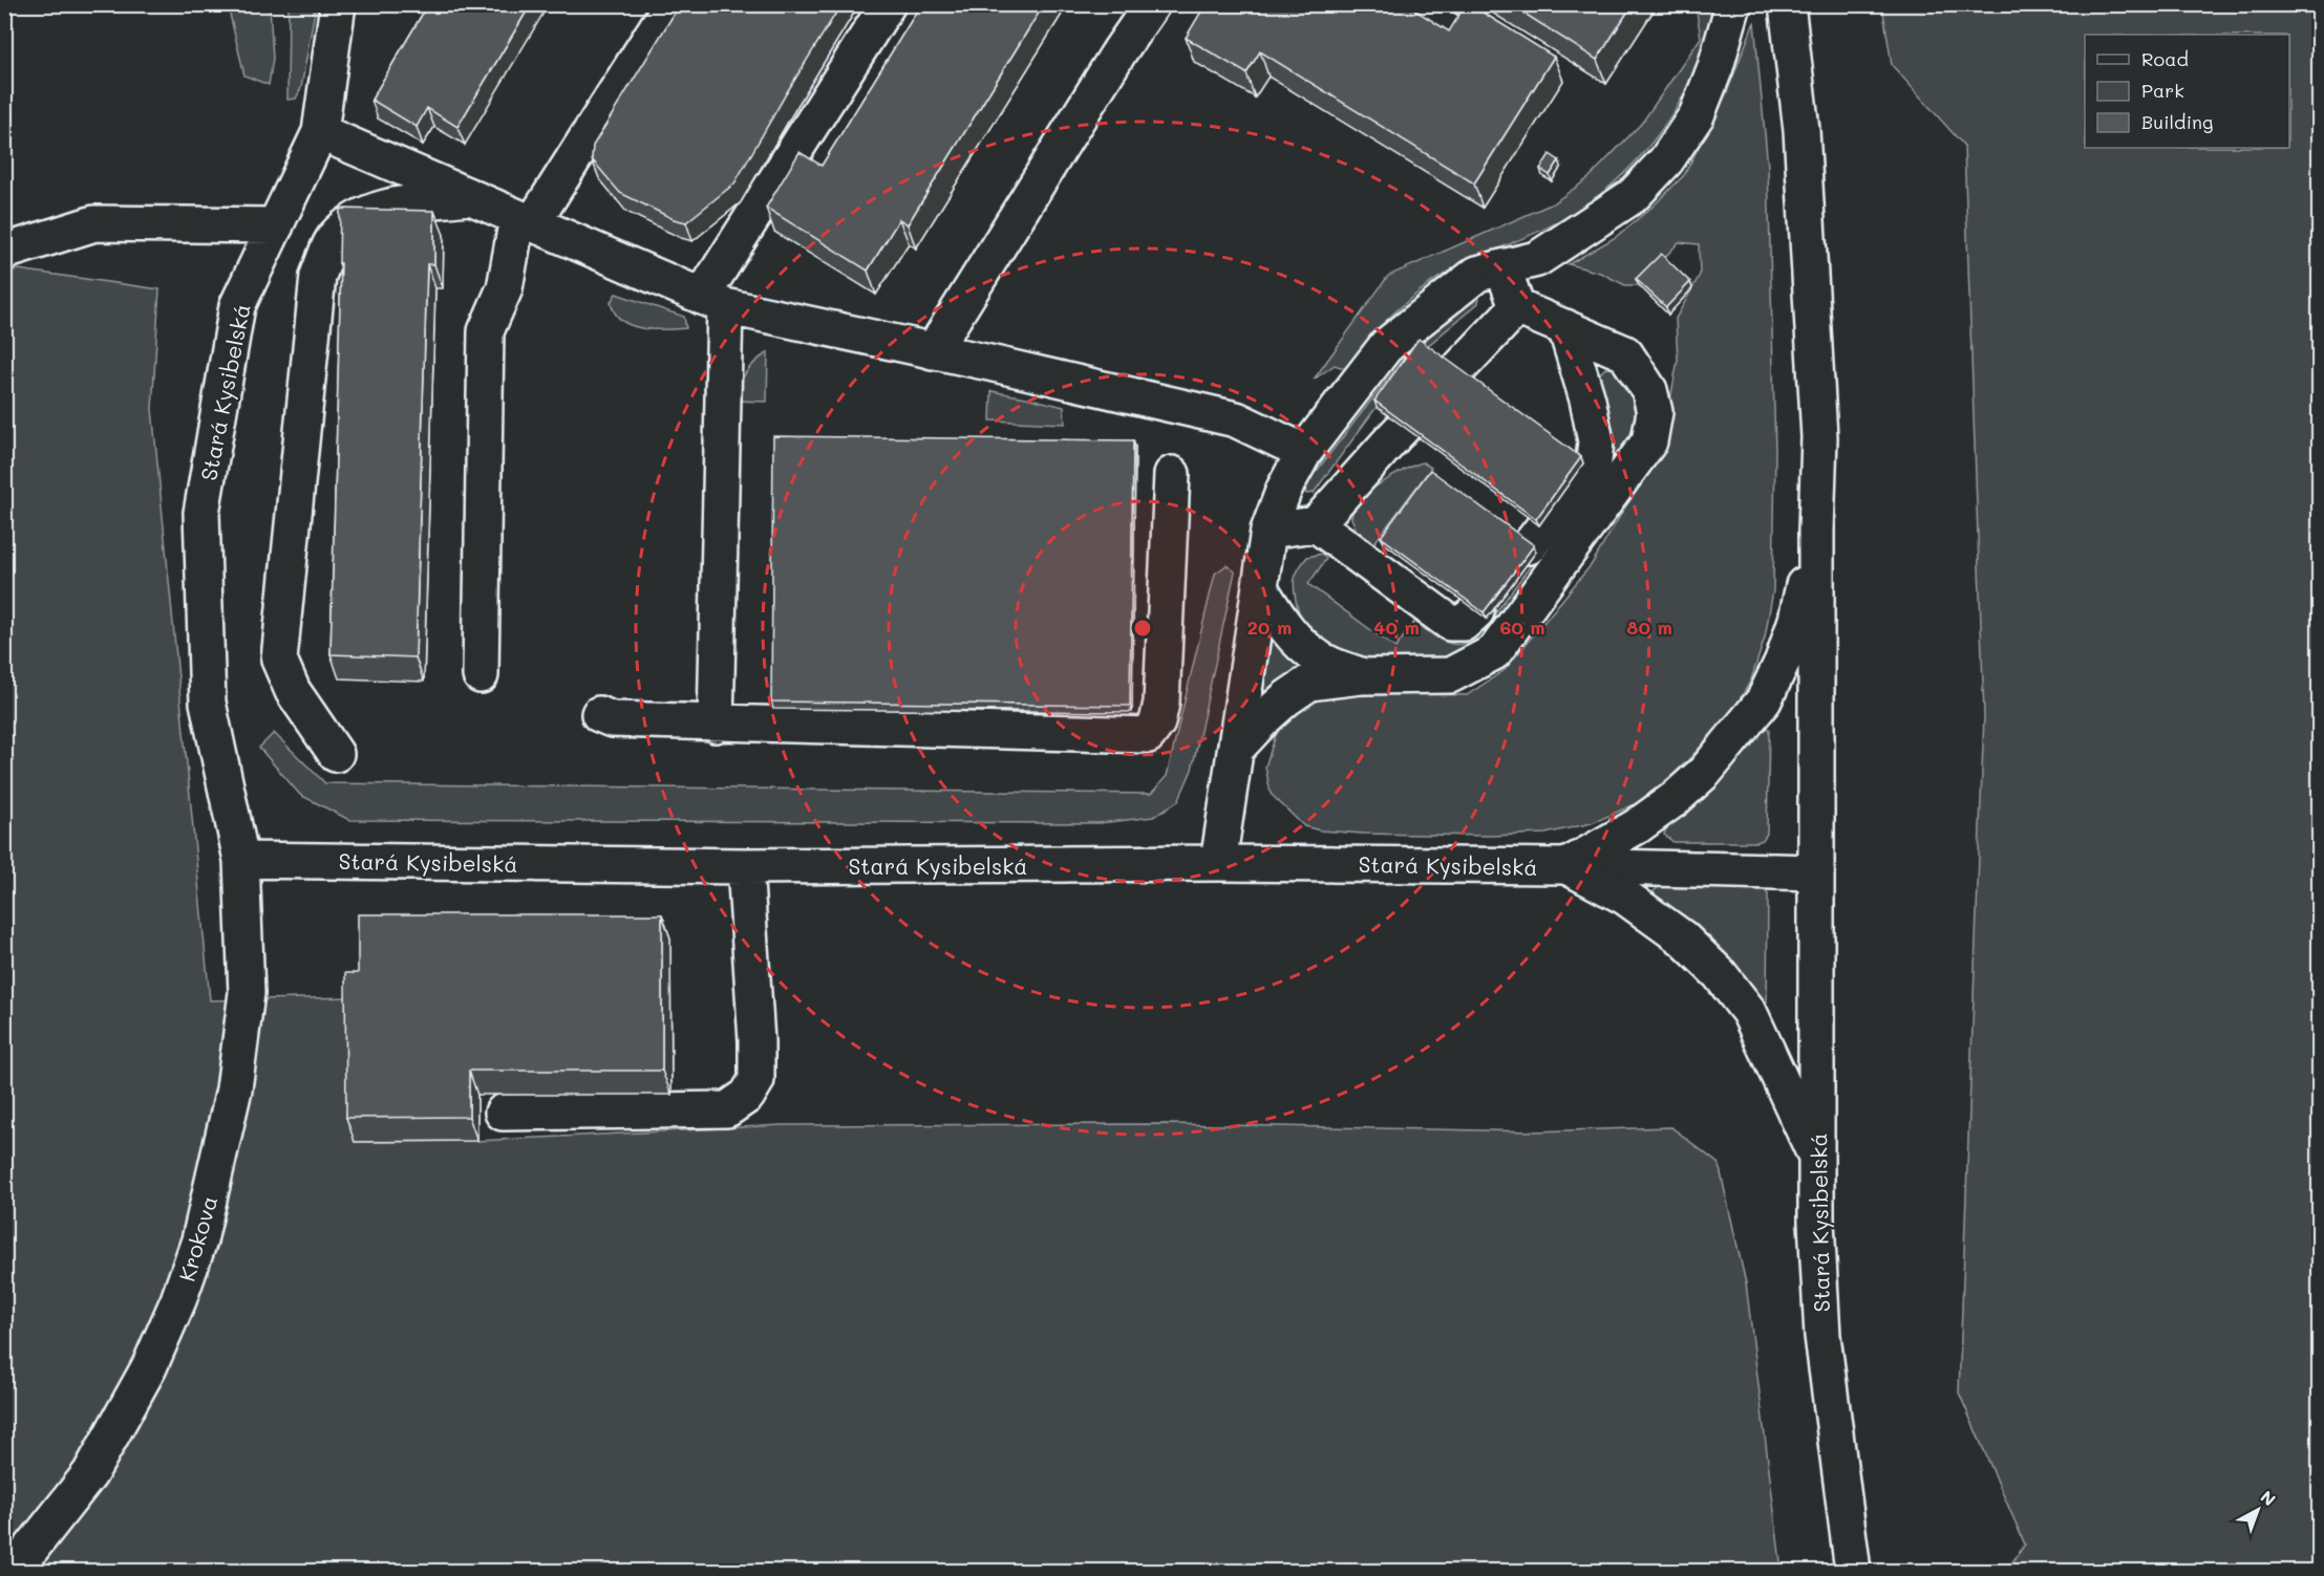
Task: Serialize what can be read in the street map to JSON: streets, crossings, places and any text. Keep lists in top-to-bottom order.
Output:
{
  "streets": {
    "street": ["Stará Kysibelská", "Krokova"]
  },
  "crossings": [
    ["Stará Kysibelská", "Krokova"]
  ],
  "legend": ["Road", "Park", "Building"],
  "north": "top right",
  "rings": [
    "20 m",
    "40 m",
    "60 m",
    "80 m"
  ]
}
